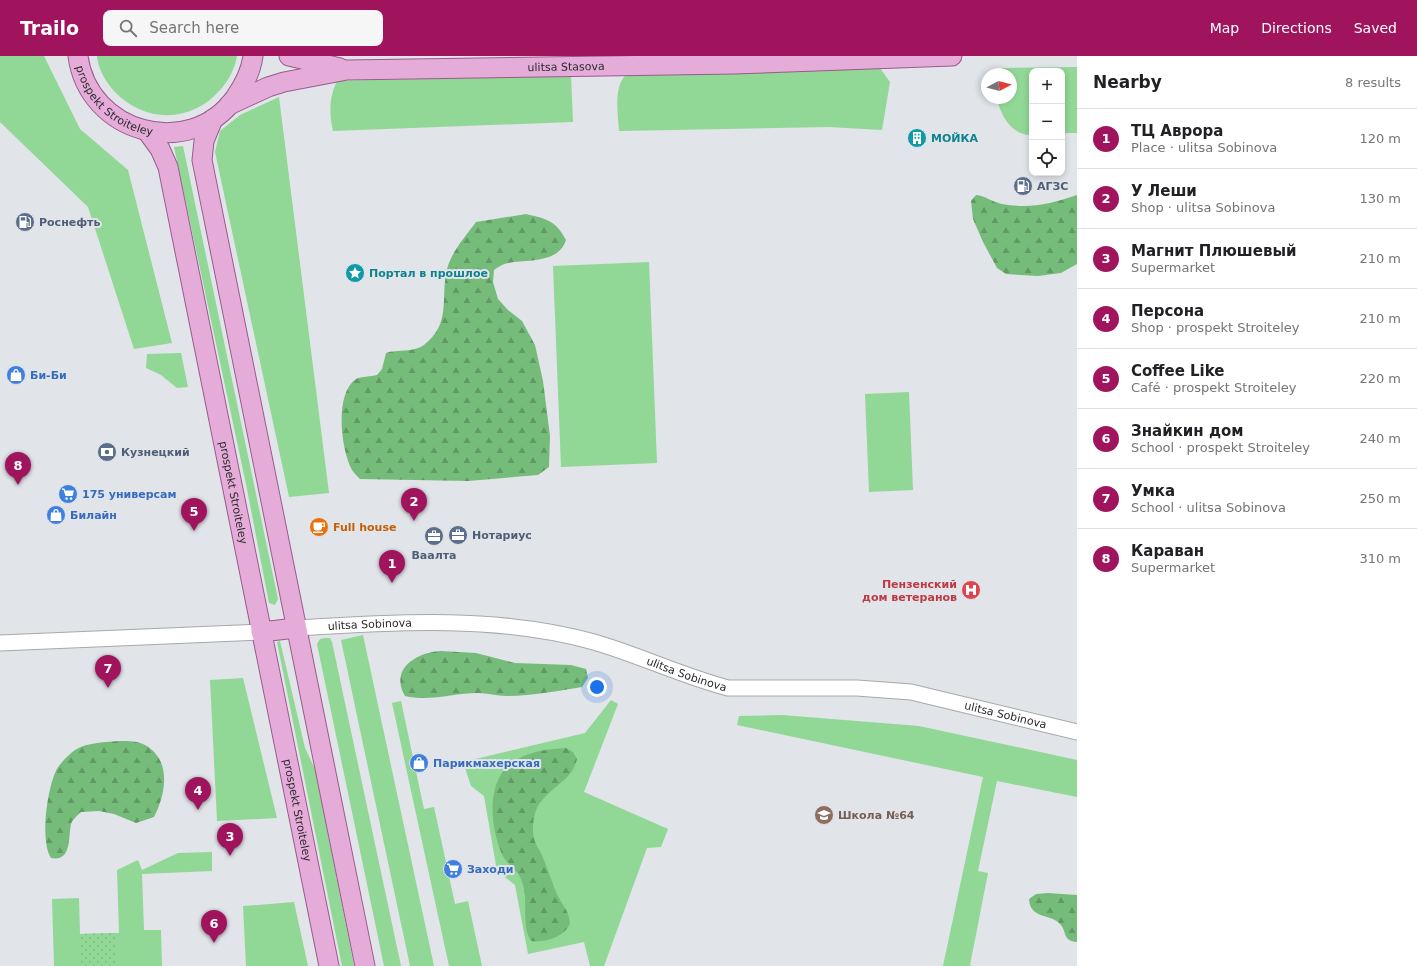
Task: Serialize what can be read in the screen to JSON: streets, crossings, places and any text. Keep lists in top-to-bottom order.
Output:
{
  "streets": {
    "main road": ["ulitsa Stasova", "prospekt Stroiteley"],
    "street": ["ulitsa Sobinova"]
  },
  "places": {
    "building": ["МОЙКА"],
    "fuel station": ["АГЗС", "Роснефть"],
    "place": ["Портал в прошлое"],
    "shop": ["Би-Би", "Билайн", "Парикмахерская"],
    "bank": ["Кузнецкий"],
    "supermarket": ["175 универсам", "Заходи"],
    "cafe": ["Full house"],
    "office": ["Нотариус", "Ваалта"],
    "hospital": ["Пензенский дом ветеранов"],
    "school or university": ["Школа №64"]
  },
  "north": "right",
  "page": {
    "header": "Trailo",
    "search": "Search here",
    "nav": ["Map", "Directions", "Saved"],
    "heading": ["Nearby", "8 results"],
    "map_buttons": ["+", "−"],
    "list": [
      {
        "mark": "1",
        "name": "ТЦ Аврора",
        "note": "Place · ulitsa Sobinova",
        "value": "120 m"
      },
      {
        "mark": "2",
        "name": "У Леши",
        "note": "Shop · ulitsa Sobinova",
        "value": "130 m"
      },
      {
        "mark": "3",
        "name": "Магнит Плюшевый",
        "note": "Supermarket",
        "value": "210 m"
      },
      {
        "mark": "4",
        "name": "Персона",
        "note": "Shop · prospekt Stroiteley",
        "value": "210 m"
      },
      {
        "mark": "5",
        "name": "Coffee Like",
        "note": "Café · prospekt Stroiteley",
        "value": "220 m"
      },
      {
        "mark": "6",
        "name": "Знайкин дом",
        "note": "School · prospekt Stroiteley",
        "value": "240 m"
      },
      {
        "mark": "7",
        "name": "Умка",
        "note": "School · ulitsa Sobinova",
        "value": "250 m"
      },
      {
        "mark": "8",
        "name": "Караван",
        "note": "Supermarket",
        "value": "310 m"
      }
    ],
    "pins": [
      "8",
      "2",
      "5",
      "1",
      "7",
      "4",
      "3",
      "6"
    ]
  }
}
